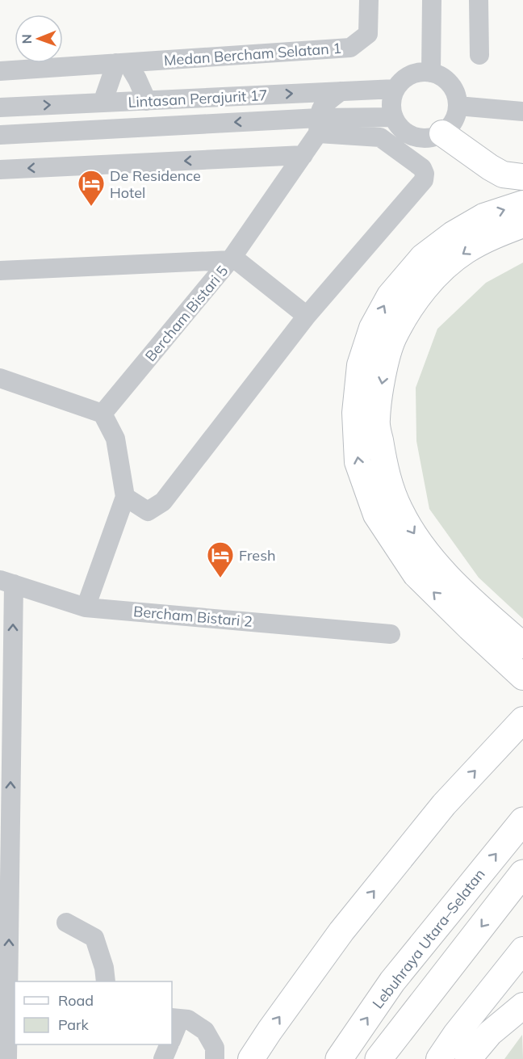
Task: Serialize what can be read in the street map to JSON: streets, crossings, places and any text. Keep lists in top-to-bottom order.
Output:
{
  "streets": {
    "highway": ["Lebuhraya Utara–Selatan"],
    "street": [
      "Medan Bercham Selatan 1",
      "Lintasan Perajurit 17",
      "Bercham Bistari 5",
      "Bercham Bistari 2"
    ]
  },
  "crossings": [
    ["Lintasan Perajurit 17", "Bercham Bistari 5"]
  ],
  "places": {
    "hotel": ["De Residence Hotel", "Fresh"]
  },
  "legend": ["Road", "Park"],
  "north": "left"
}
